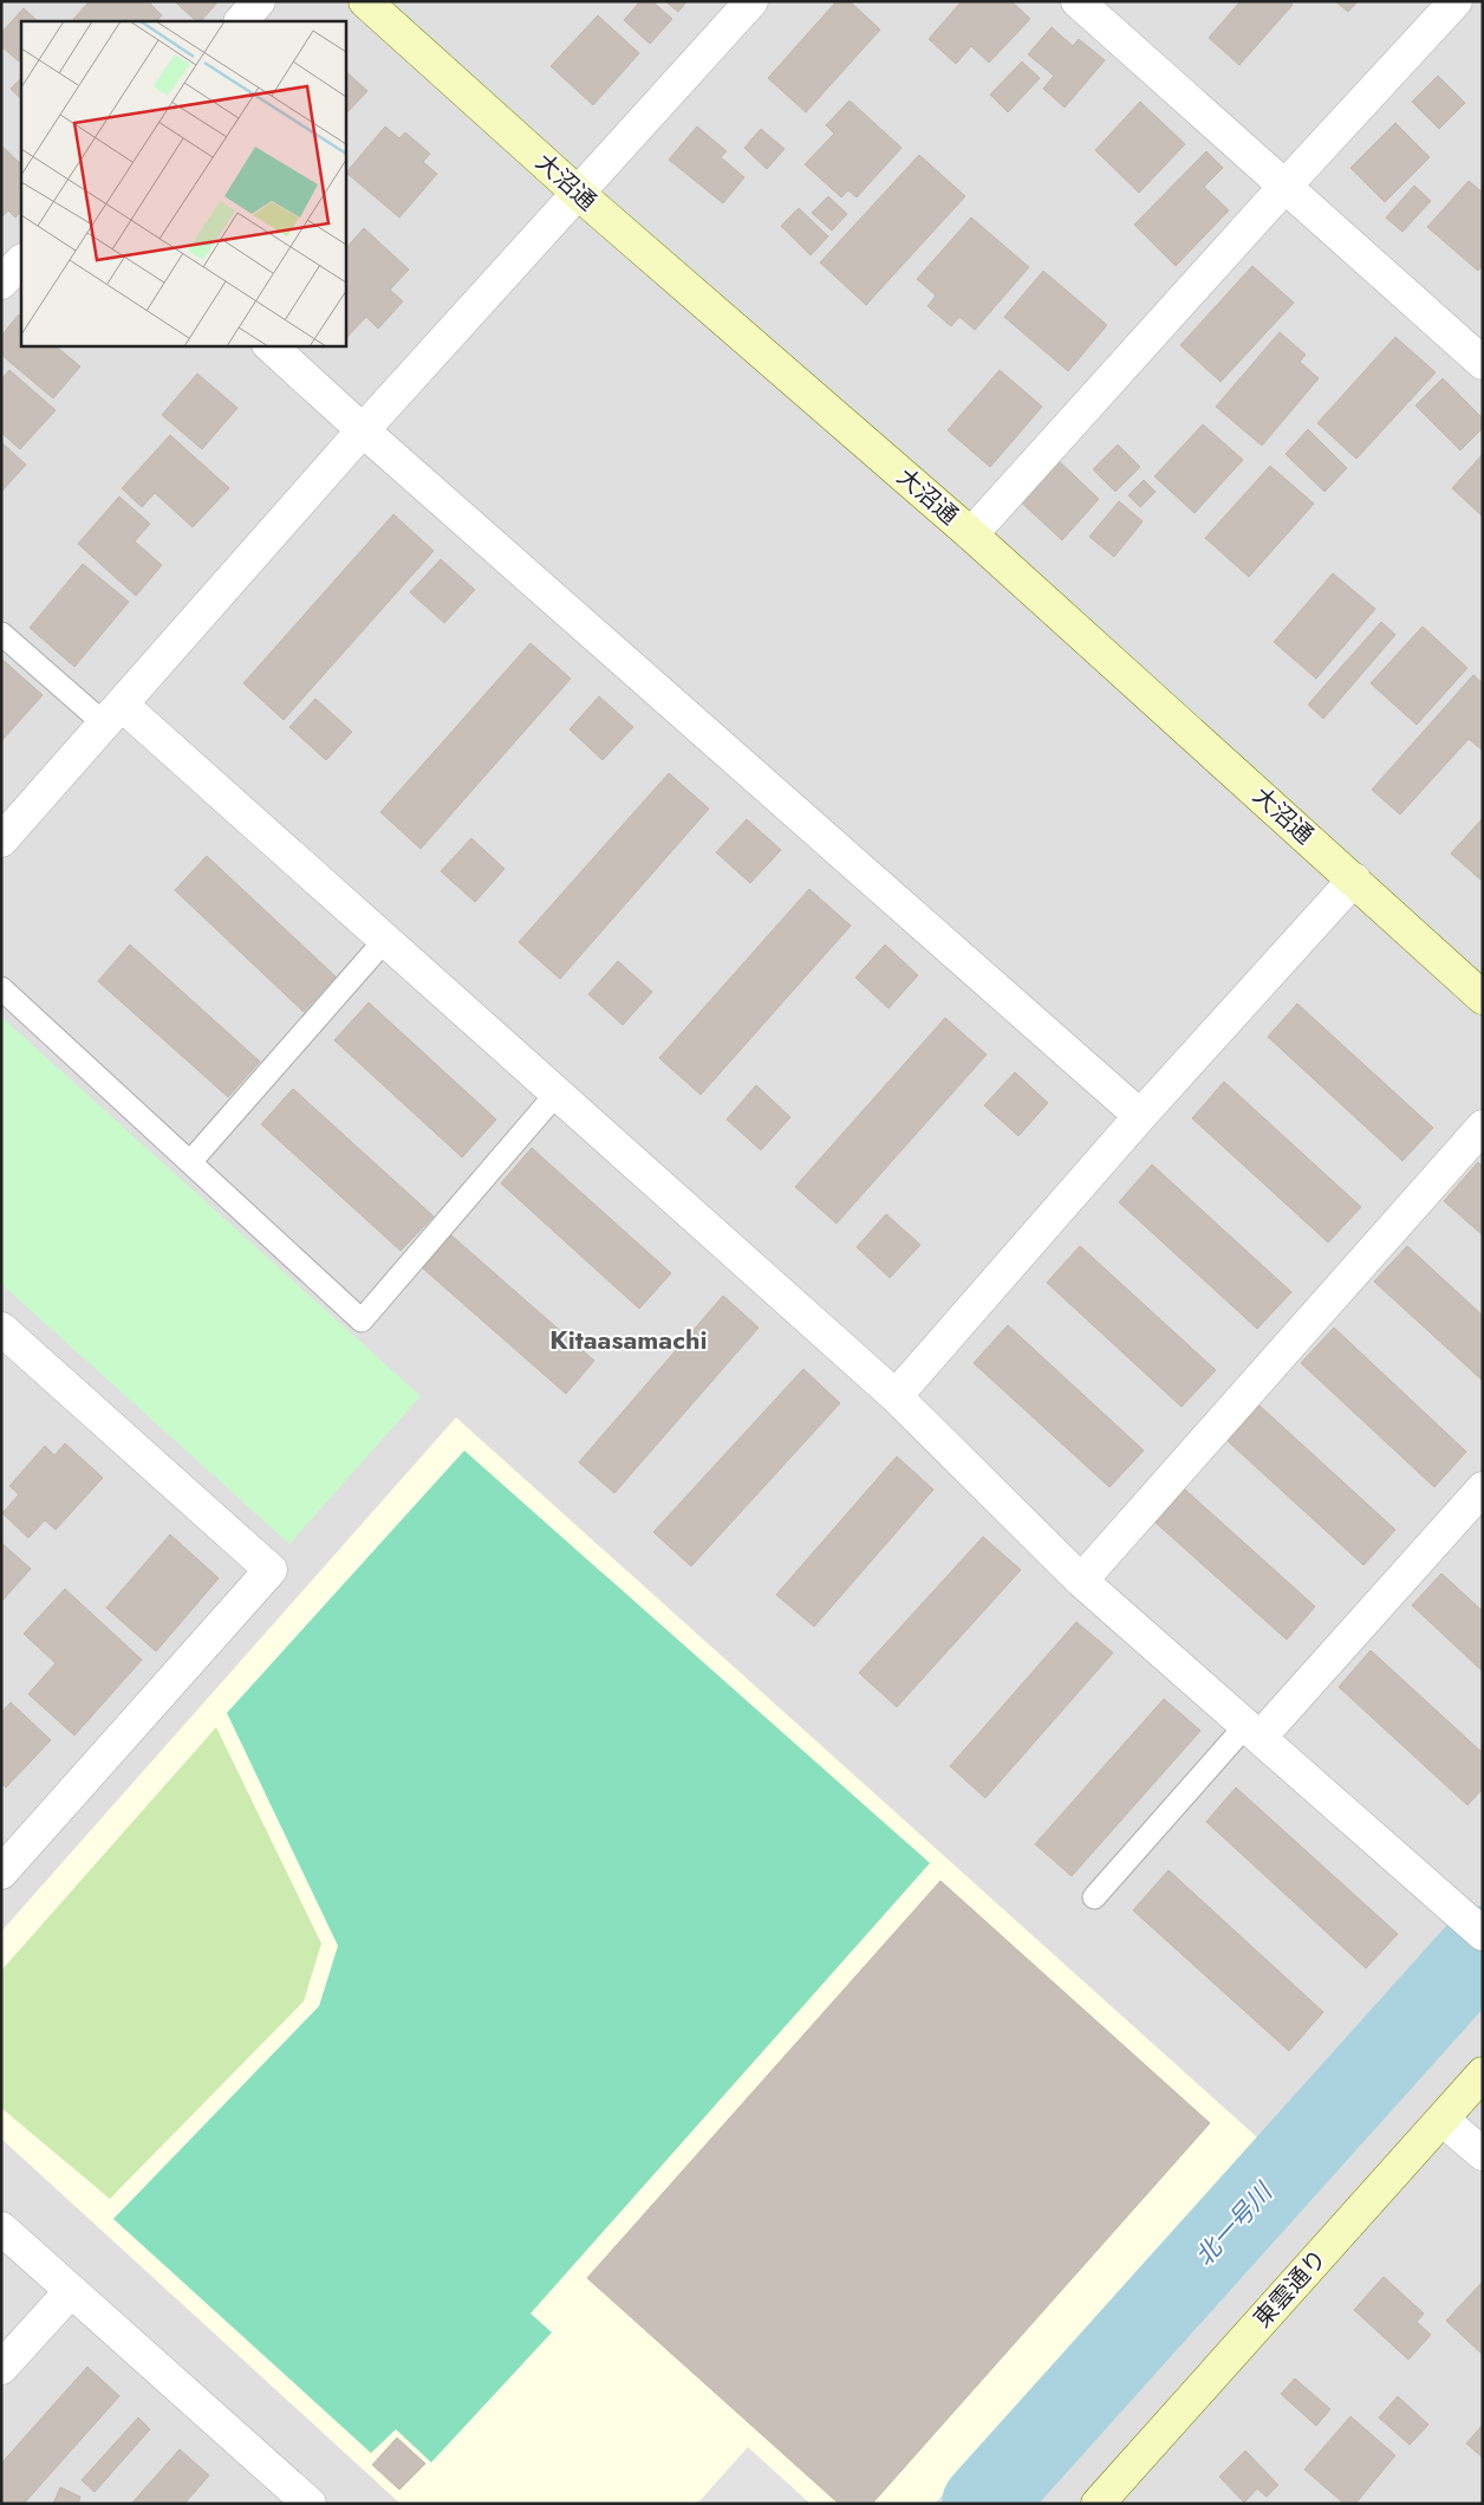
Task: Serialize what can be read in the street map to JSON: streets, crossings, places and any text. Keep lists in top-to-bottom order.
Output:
{
  "streets": {
    "street": ["大沼通", "東雲通り"]
  },
  "districts": ["Kitaasamachi"],
  "water": ["北一号川"]
}
